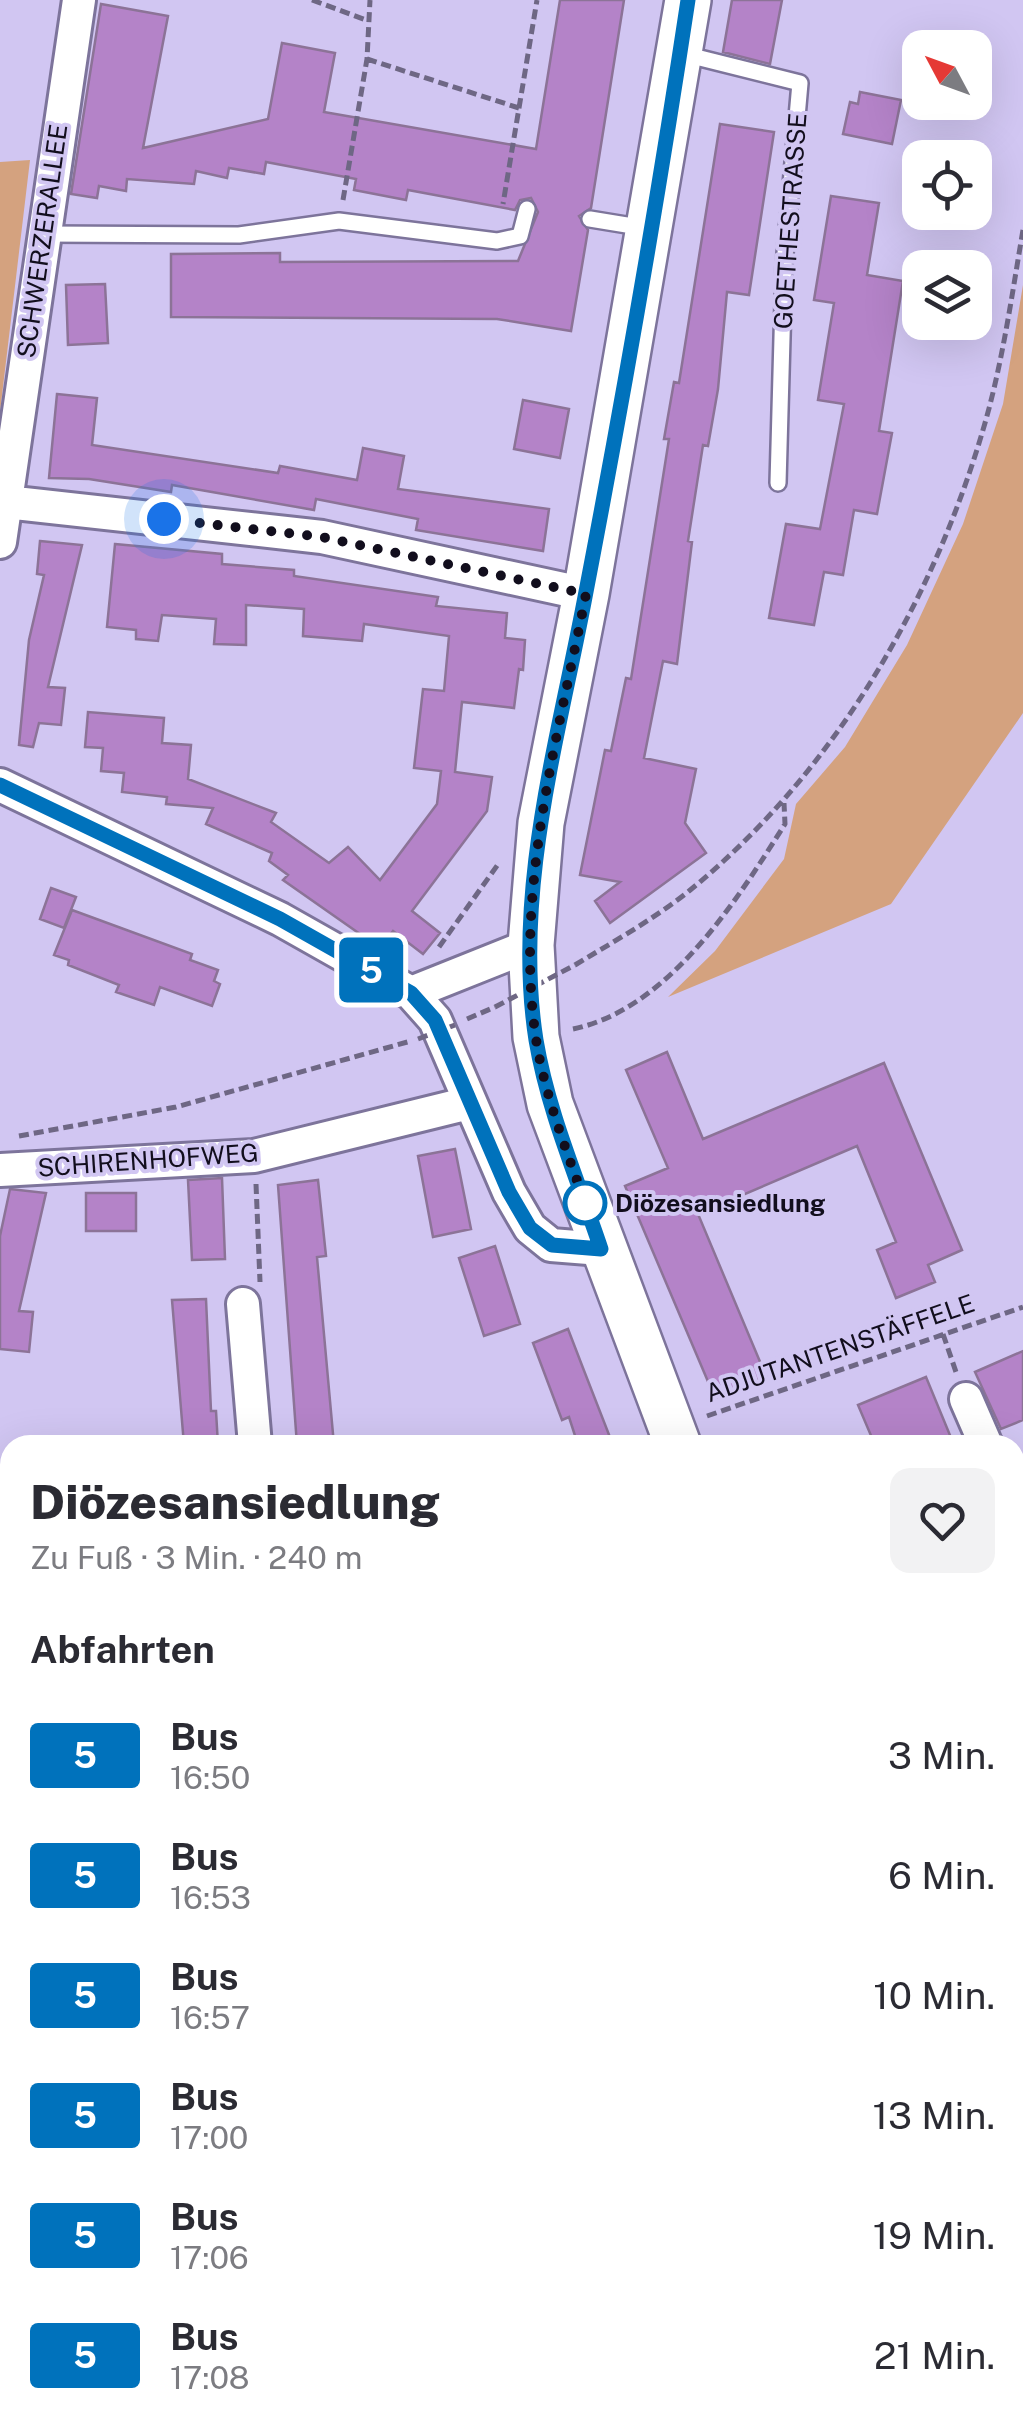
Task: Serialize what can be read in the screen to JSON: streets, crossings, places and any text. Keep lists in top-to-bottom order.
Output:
{
  "streets": {
    "street": ["SCHWERZERALLEE", "SCHIRENHOFWEG"],
    "lane": ["GOETHESTRASSE"],
    "path": ["ADJUTANTENSTÄFFELE"]
  },
  "places": ["Diözesansiedlung"],
  "lines": ["bus line 5"],
  "north": "top left",
  "page": {
    "on_map": "5",
    "heading": [
      ["Diözesansiedlung", "Zu Fuß · 3 Min. · 240 m"],
      "Abfahrten"
    ],
    "list": [
      {
        "mark": "5",
        "name": "Bus",
        "note": "16:50",
        "value": "3 Min."
      },
      {
        "mark": "5",
        "name": "Bus",
        "note": "16:53",
        "value": "6 Min."
      },
      {
        "mark": "5",
        "name": "Bus",
        "note": "16:57",
        "value": "10 Min."
      },
      {
        "mark": "5",
        "name": "Bus",
        "note": "17:00",
        "value": "13 Min."
      },
      {
        "mark": "5",
        "name": "Bus",
        "note": "17:06",
        "value": "19 Min."
      },
      {
        "mark": "5",
        "name": "Bus",
        "note": "17:08",
        "value": "21 Min."
      }
    ]
  }
}
